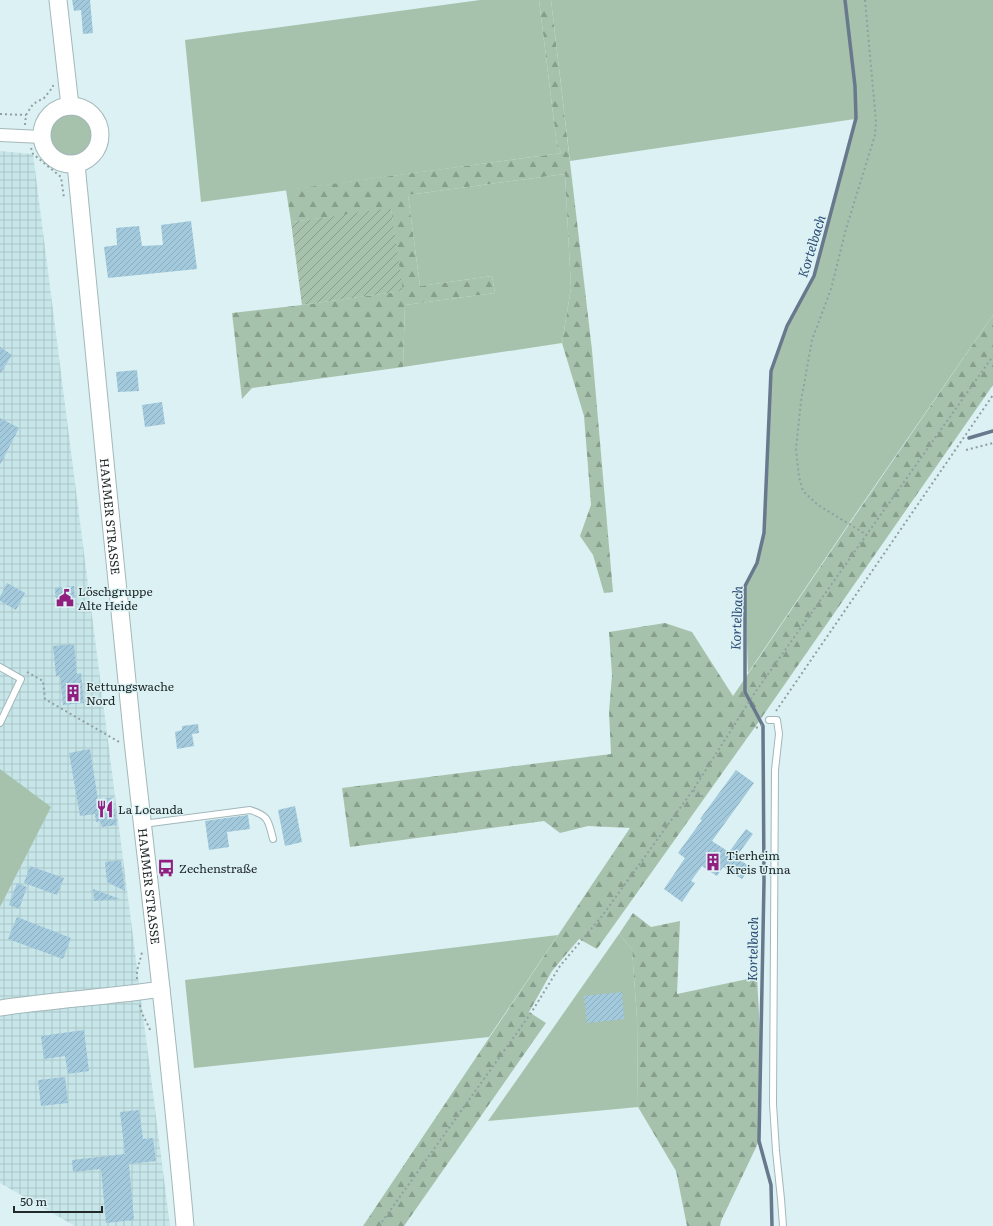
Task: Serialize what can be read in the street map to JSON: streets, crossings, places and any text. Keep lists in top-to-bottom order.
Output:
{
  "streets": {
    "main road": ["HAMMER STRASSE"]
  },
  "water": ["Kortelbach"],
  "places": {
    "public building": ["Löschgruppe Alte Heide"],
    "building": ["Rettungswache Nord", "Tierheim Kreis Unna"],
    "restaurant": ["La Locanda"],
    "bus stop": ["Zechenstraße"]
  },
  "scale_bar": "50 m"
}
